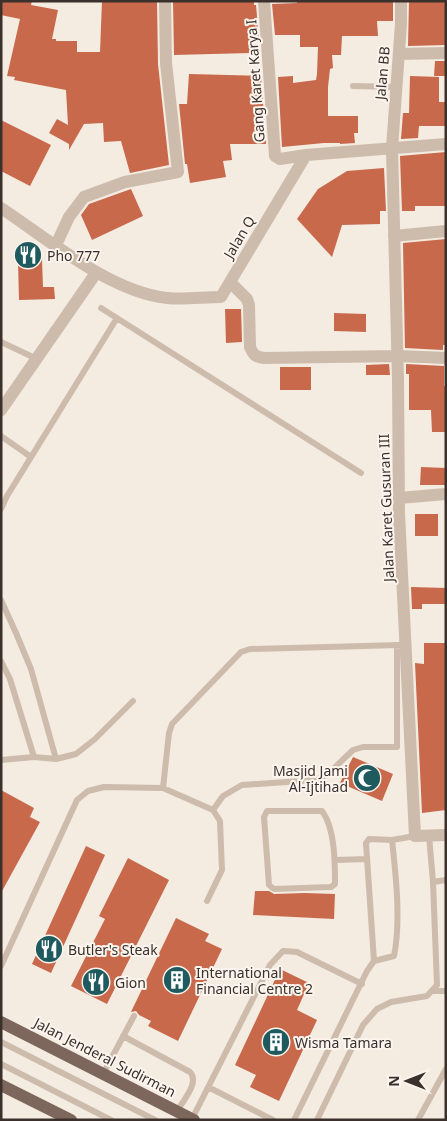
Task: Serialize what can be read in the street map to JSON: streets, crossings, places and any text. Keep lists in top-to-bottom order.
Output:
{
  "streets": {
    "main road": ["Jalan Jenderal Sudirman"],
    "street": [
      "Jalan BB",
      "Gang Karet Karya I",
      "Jalan Q",
      "Jalan Karet Gusuran III"
    ]
  },
  "crossings": [
    ["Jalan BB", "Jalan Karet Gusuran III"],
    ["Gang Karet Karya I", "Jalan Q"]
  ],
  "places": {
    "restaurant": ["Pho 777", "Butler's Steak", "Gion"],
    "mosque": ["Masjid Jami Al-Ijtihad"],
    "building": ["International Financial Centre 2", "Wisma Tamara"]
  },
  "north": "left"
}
